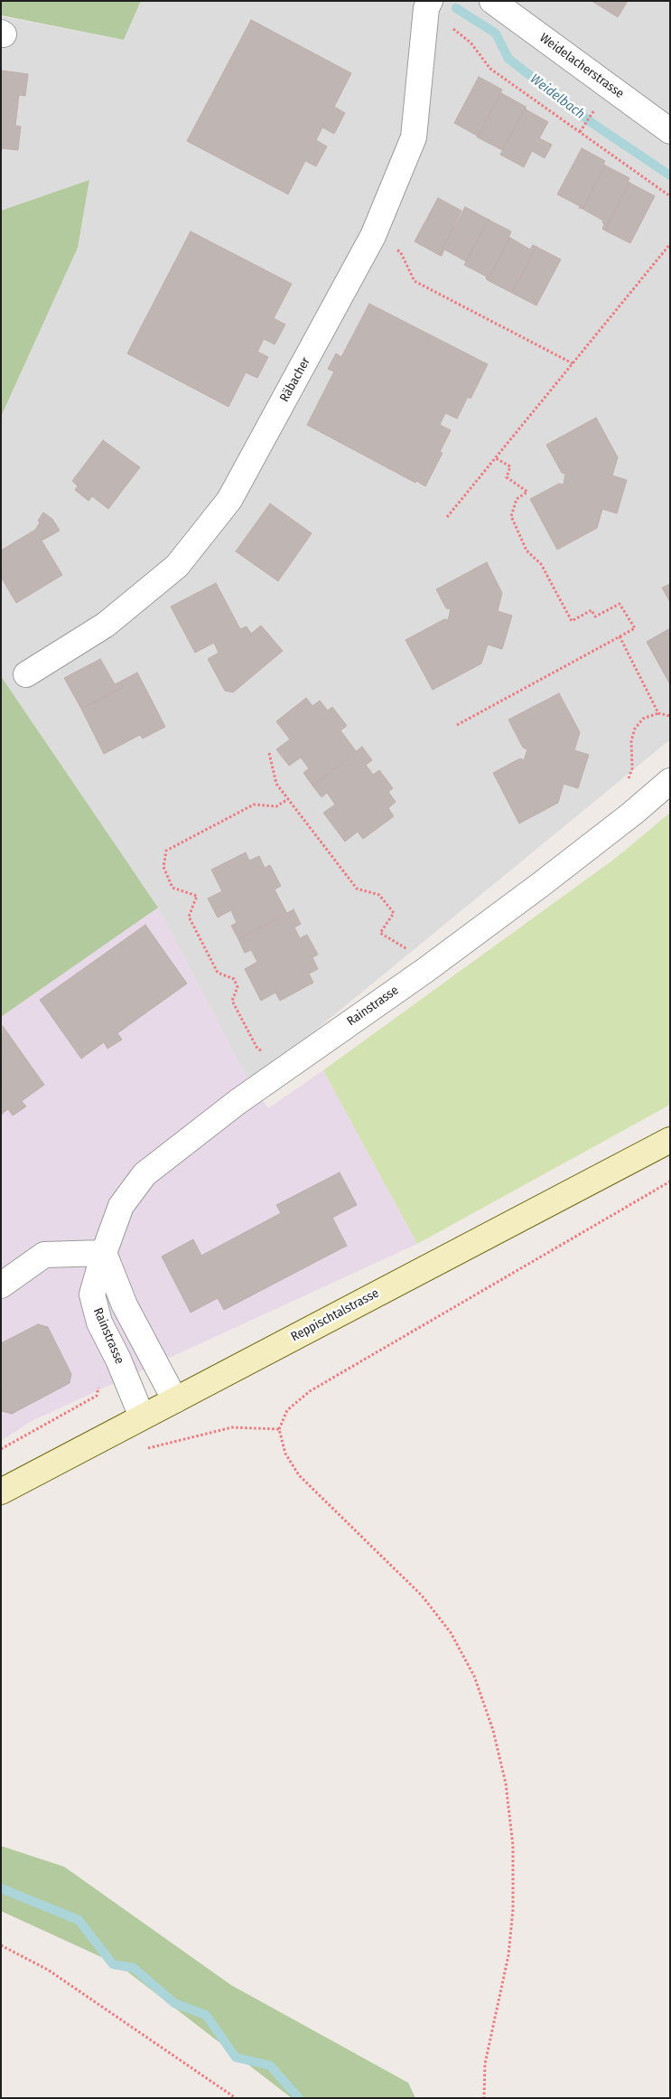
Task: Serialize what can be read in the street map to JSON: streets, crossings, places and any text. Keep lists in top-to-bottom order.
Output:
{
  "streets": {
    "main road": ["Reppischtalstrasse"],
    "street": ["Weidelacherstrasse", "Räbacher", "Rainstrasse"]
  },
  "crossings": [
    ["Rainstrasse", "Reppischtalstrasse"]
  ],
  "water": ["Weidelbach"]
}
